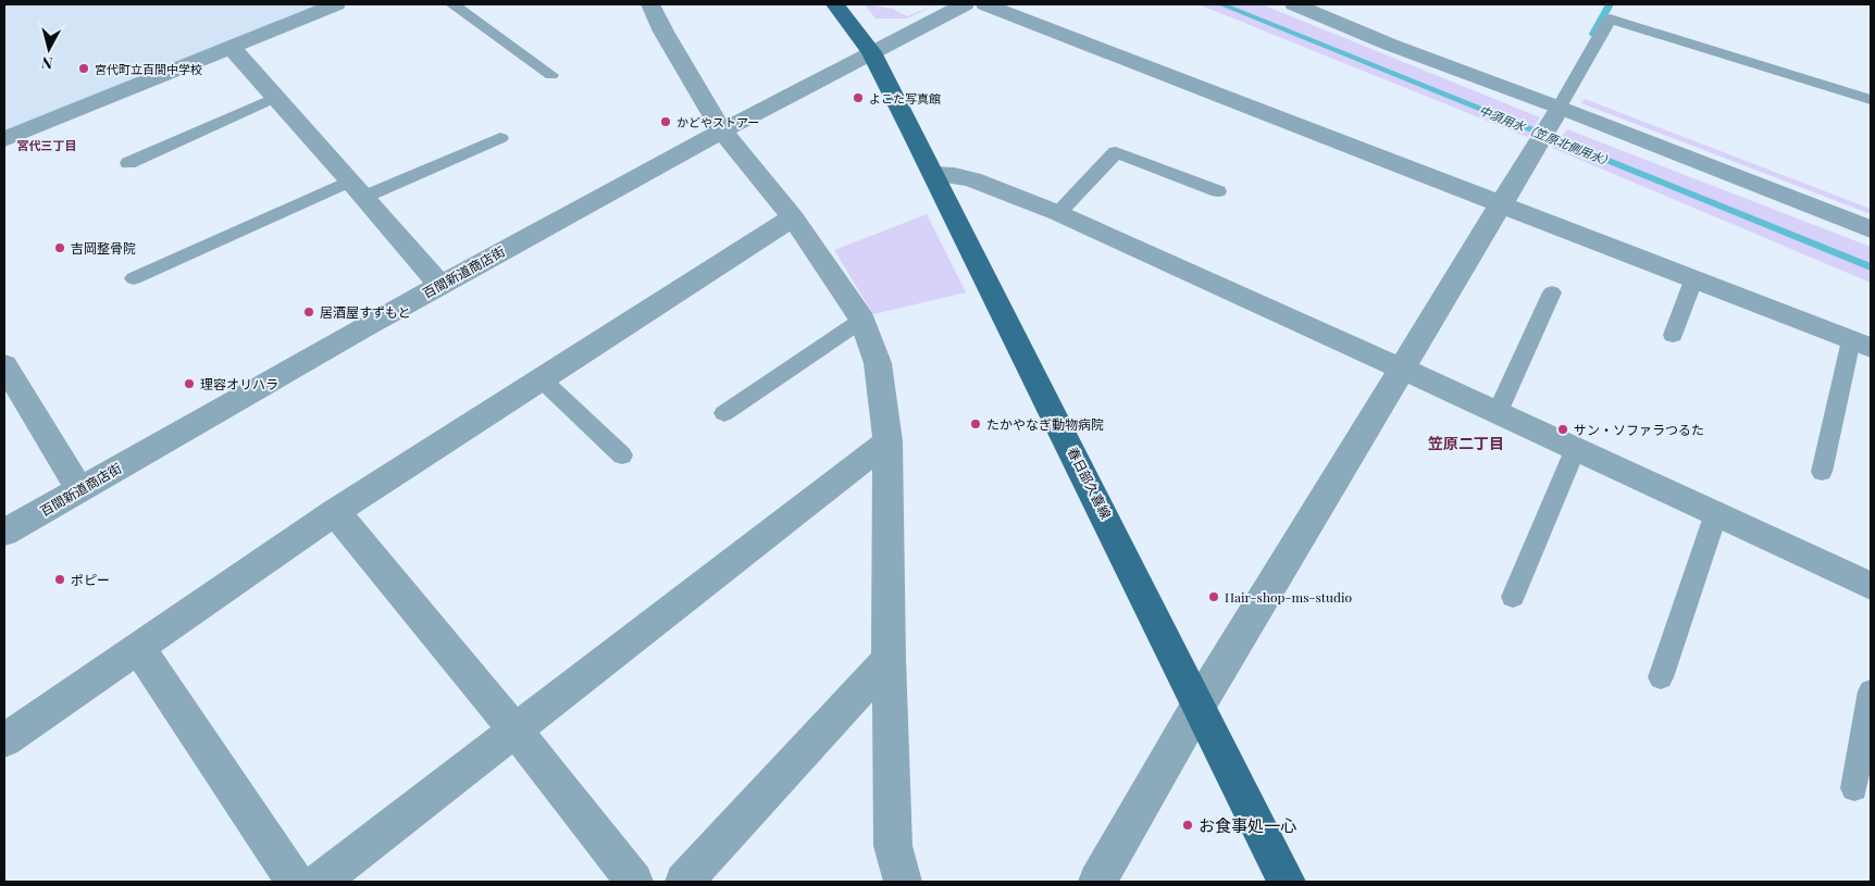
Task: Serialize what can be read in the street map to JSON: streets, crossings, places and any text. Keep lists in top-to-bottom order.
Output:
{
  "streets": {
    "main road": ["春日部久喜線"],
    "street": ["百間新道商店街"]
  },
  "crossings": [
    ["百間新道商店街", "春日部久喜線"]
  ],
  "districts": ["宮代三丁目", "笠原二丁目"],
  "water": ["中須用水（笠原北側用水）"],
  "places": [
    "宮代町立百間中学校",
    "よこた写真館",
    "かどやストアー",
    "吉岡整骨院",
    "居酒屋すずもと",
    "理容オリハラ",
    "たかやなぎ動物病院",
    "サン・ソファラつるた",
    "ポピー",
    "Hair-shop-ms-studio",
    "お食事処一心"
  ],
  "north": "bottom"
}
